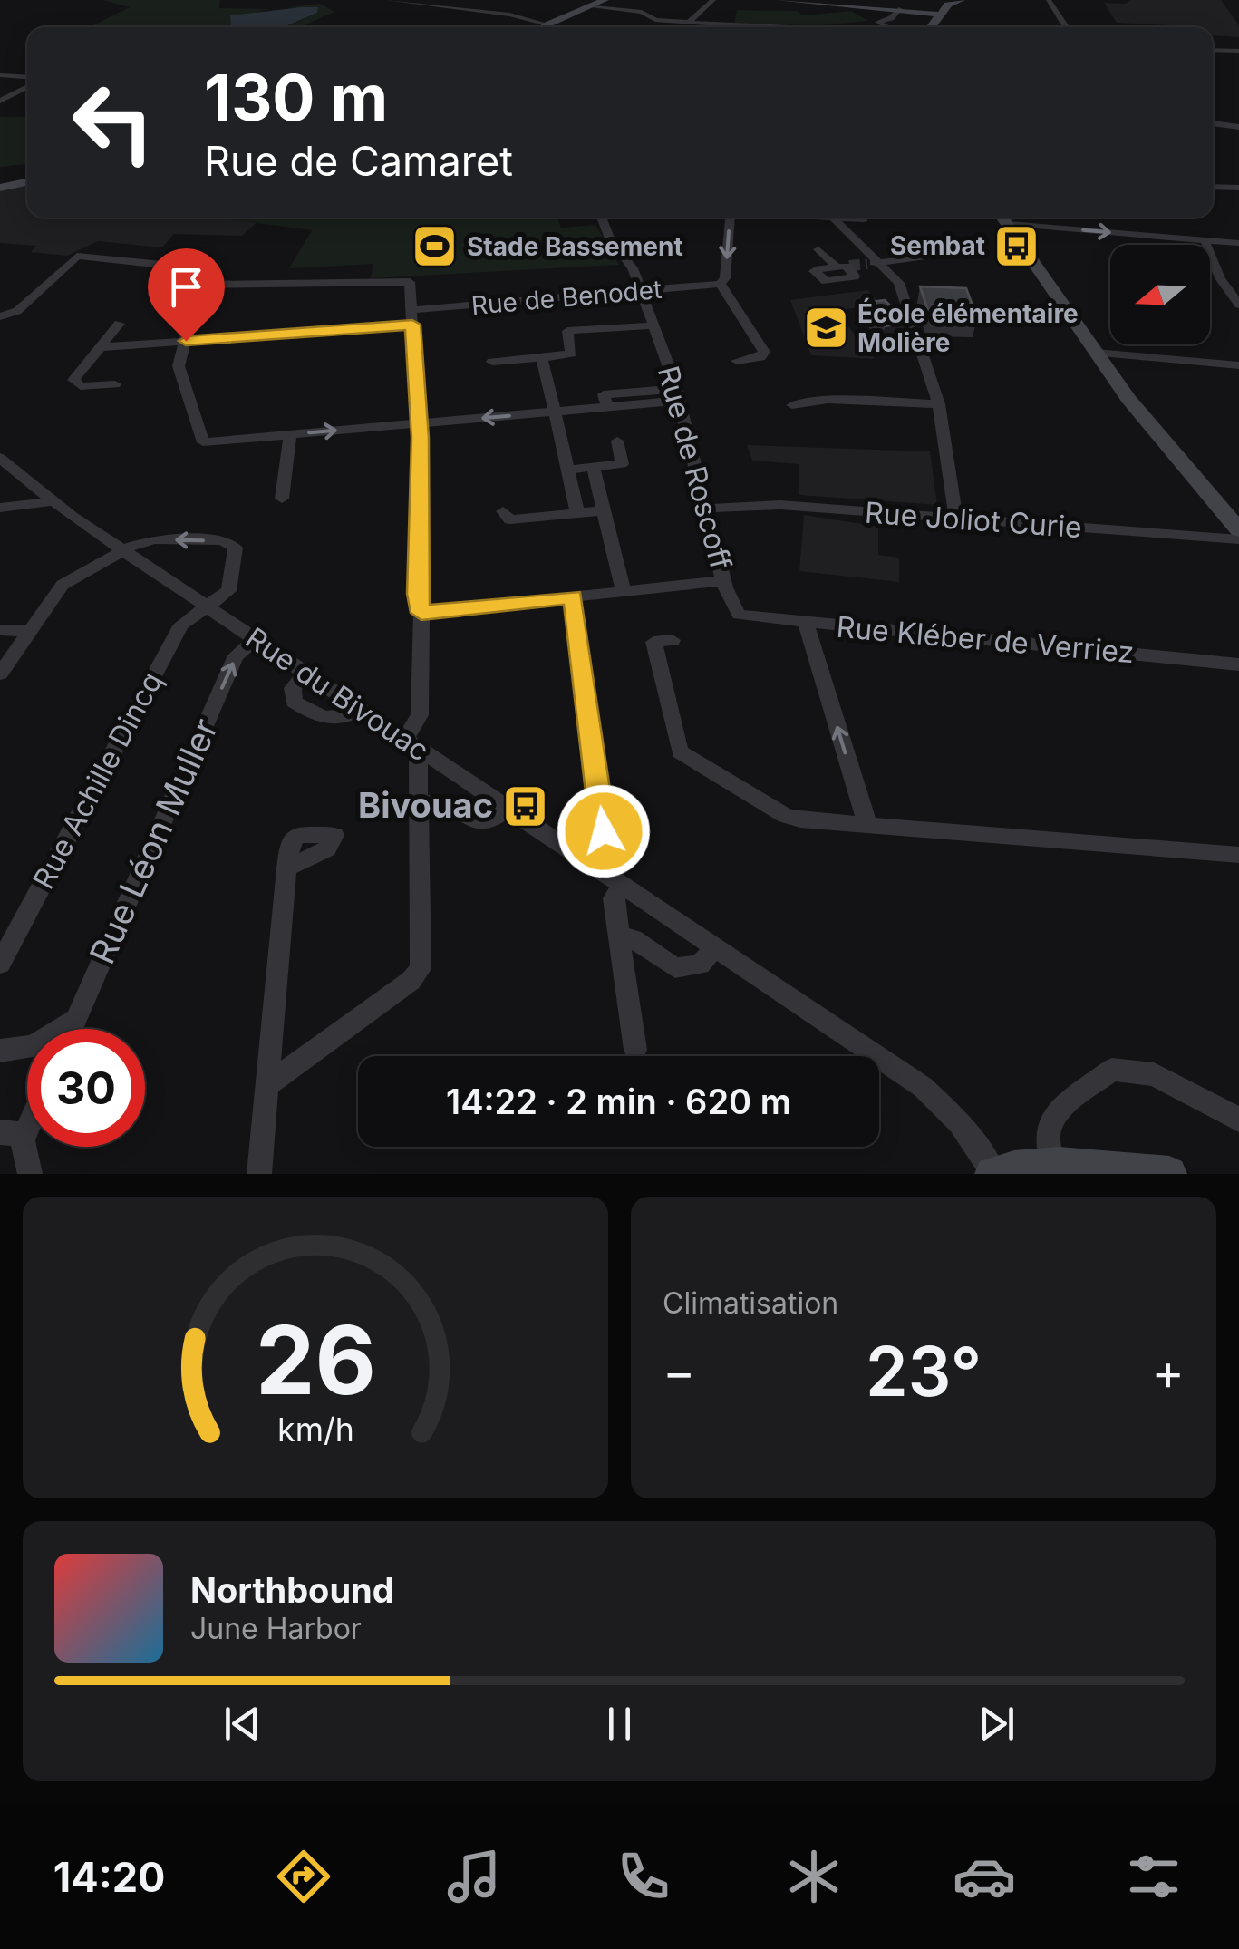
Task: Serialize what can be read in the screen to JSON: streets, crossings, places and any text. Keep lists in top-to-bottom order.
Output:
{
  "streets": {
    "street": [
      "Rue de Benodet",
      "Rue de Roscoff",
      "Rue Joliot Curie",
      "Rue Kléber de Verriez",
      "Rue du Bivouac",
      "Rue Achille Dincq",
      "Rue Léon Muller"
    ]
  },
  "crossings": [
    ["Rue de Benodet", "Rue de Roscoff"],
    ["Rue de Roscoff", "Rue Joliot Curie"],
    ["Rue de Roscoff", "Rue Kléber de Verriez"],
    ["Rue du Bivouac", "Rue Achille Dincq"],
    ["Rue du Bivouac", "Rue Léon Muller"]
  ],
  "one_way": ["Rue Léon Muller"],
  "places": {
    "bus stop": ["Sembat", "Bivouac"],
    "sports": ["Stade Bassement"],
    "school or university": ["École élémentaire Molière"]
  },
  "north": "left",
  "page": {
    "turn": ["130 m", "Rue de Camaret"],
    "limit": "30",
    "trip": "14:22 · 2 min · 620 m",
    "tile": "Climatisation",
    "heat": ["−", "23°", "+"],
    "song": ["Northbound", "June Harbor"],
    "tabs": "14:20",
    "gauge": ["26", "km/h"]
  }
}
